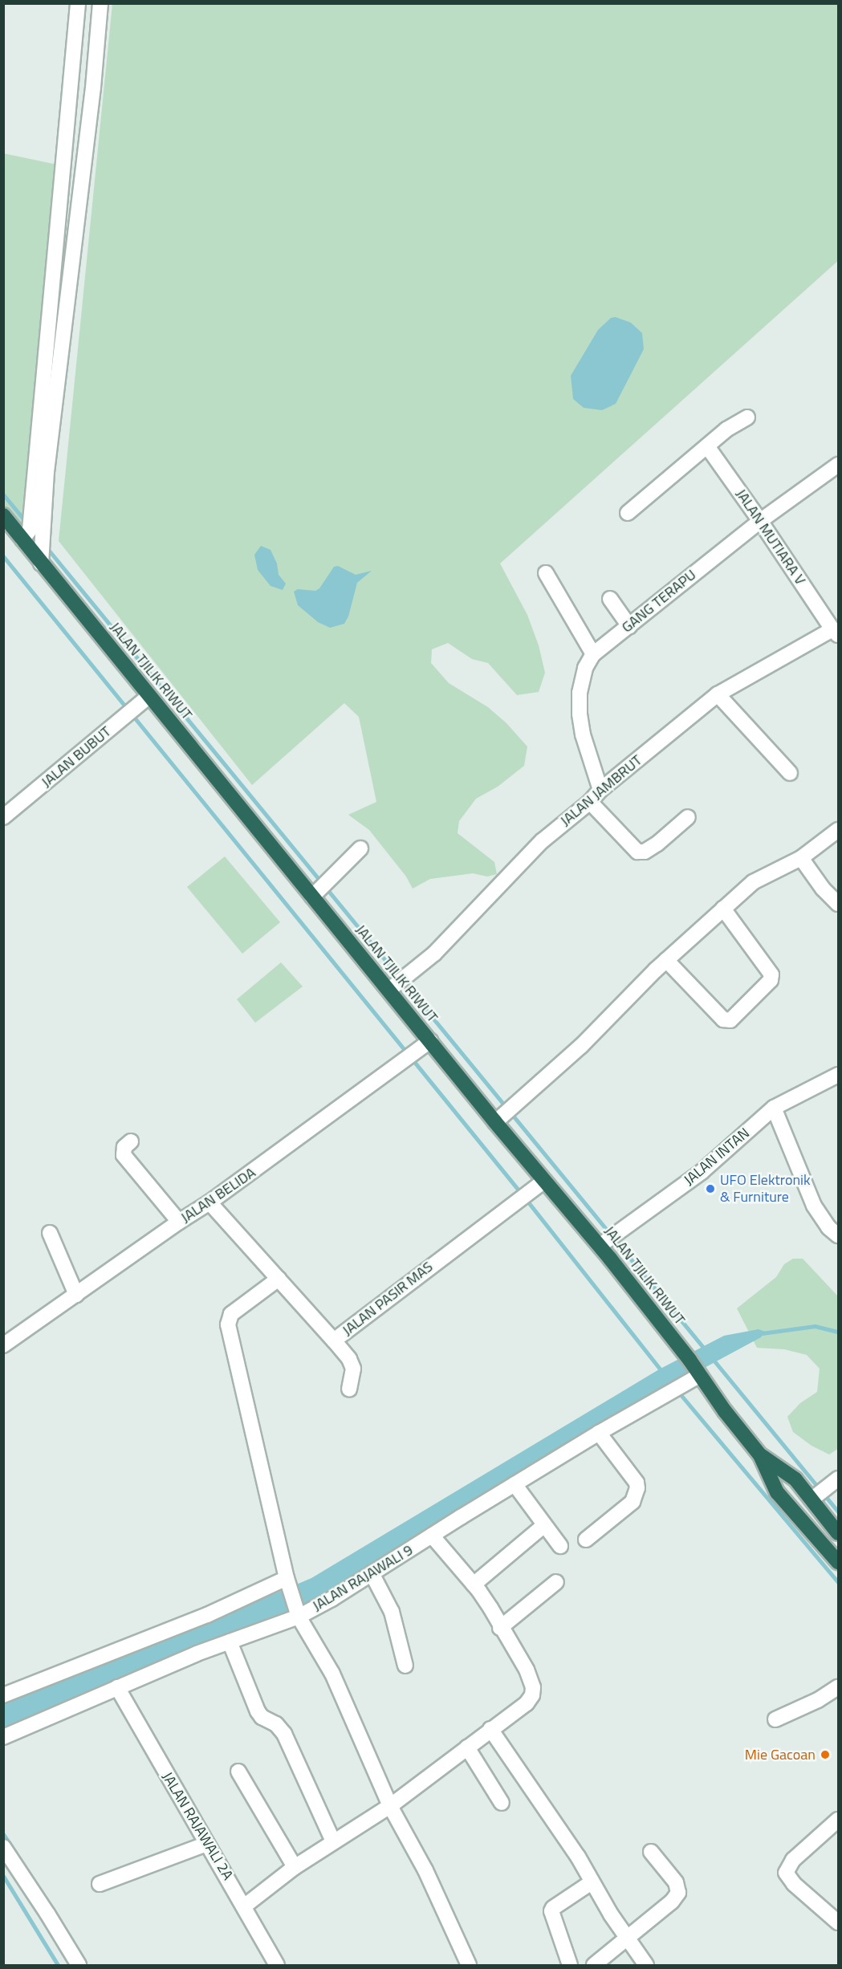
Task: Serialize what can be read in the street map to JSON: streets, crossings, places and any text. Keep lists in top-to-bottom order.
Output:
{
  "streets": {
    "highway": ["JALAN TJILIK RIWUT"],
    "street": [
      "JALAN MUTIARA V",
      "GANG TERAPU",
      "JALAN BUBUT",
      "JALAN JAMBRUT",
      "JALAN INTAN",
      "JALAN BELIDA",
      "JALAN PASIR MAS",
      "JALAN RAJAWALI 9",
      "JALAN RAJAWALI 2A"
    ]
  },
  "crossings": [
    ["JALAN MUTIARA V", "GANG TERAPU"],
    ["JALAN MUTIARA V", "JALAN JAMBRUT"],
    ["GANG TERAPU", "JALAN JAMBRUT"],
    ["JALAN TJILIK RIWUT", "JALAN BUBUT"],
    ["JALAN TJILIK RIWUT", "JALAN JAMBRUT"],
    ["JALAN TJILIK RIWUT", "JALAN INTAN"],
    ["JALAN TJILIK RIWUT", "JALAN BELIDA"],
    ["JALAN TJILIK RIWUT", "JALAN PASIR MAS"],
    ["JALAN TJILIK RIWUT", "JALAN RAJAWALI 9"],
    ["JALAN BELIDA", "JALAN PASIR MAS"],
    ["JALAN RAJAWALI 9", "JALAN RAJAWALI 2A"]
  ],
  "places": ["UFO Elektronik & Furniture", "Mie Gacoan"]
}
